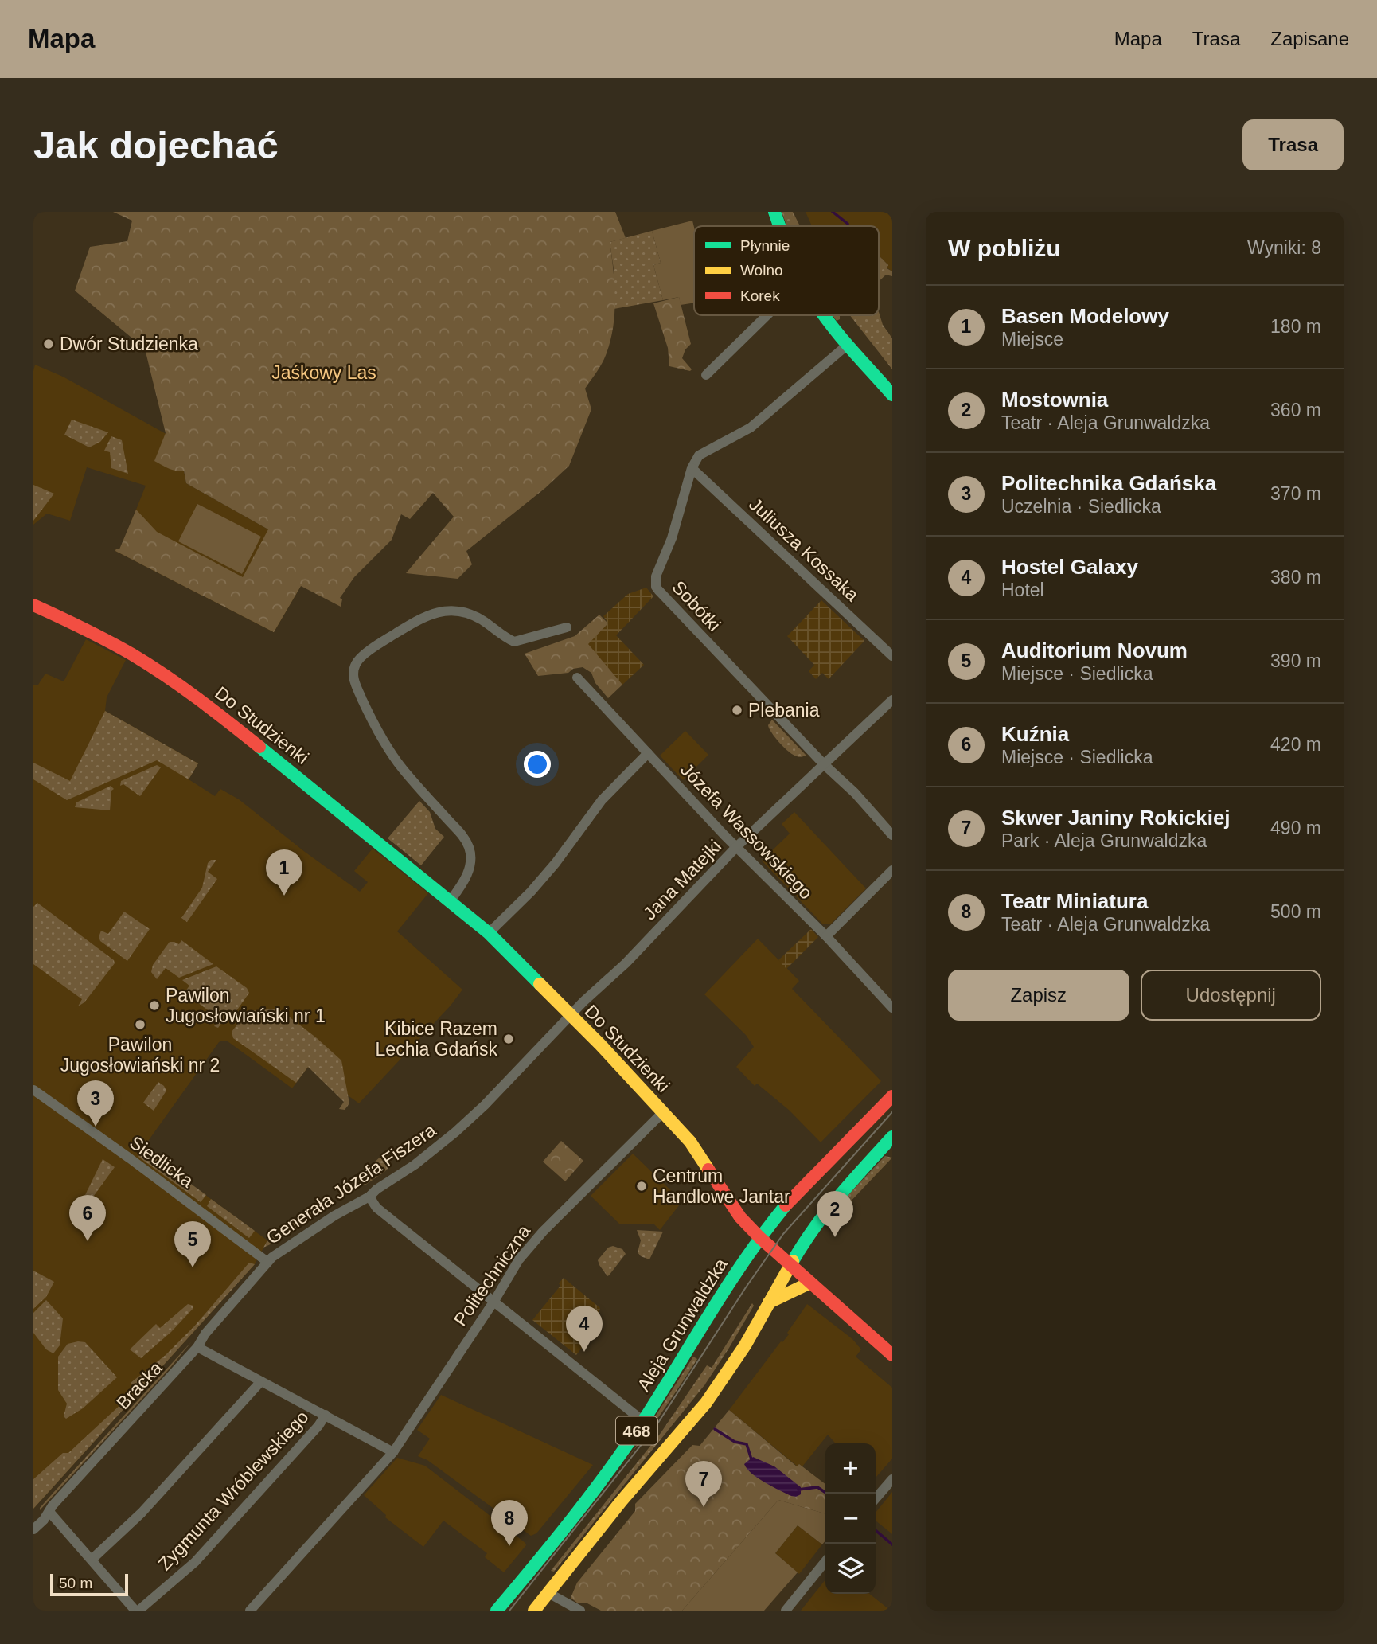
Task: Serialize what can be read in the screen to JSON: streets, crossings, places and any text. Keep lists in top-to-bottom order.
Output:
{
  "streets": {
    "main road": ["Do Studzienki", "Aleja Grunwaldzka", "468"],
    "street": [
      "Juliusza Kossaka",
      "Sobótki",
      "Józefa Wassowskiego",
      "Jana Matejki",
      "Siedlicka",
      "Generała Józefa Fiszera",
      "Politechniczna",
      "Bracka",
      "Zygmunta Wróblewskiego"
    ]
  },
  "crossings": [
    ["Juliusza Kossaka", "Sobótki"],
    ["Sobótki", "Jana Matejki"],
    ["Do Studzienki", "Jana Matejki"],
    ["Do Studzienki", "Generała Józefa Fiszera"],
    ["Do Studzienki", "Politechniczna"],
    ["Do Studzienki", "Aleja Grunwaldzka"],
    ["Do Studzienki", "468"],
    ["Józefa Wassowskiego", "Jana Matejki"],
    ["Jana Matejki", "Generała Józefa Fiszera"],
    ["Siedlicka", "Generała Józefa Fiszera"],
    ["Siedlicka", "Bracka"],
    ["Generała Józefa Fiszera", "Bracka"]
  ],
  "parks": ["Jaśkowy Las"],
  "places": [
    "Dwór Studzienka",
    "Plebania",
    "Pawilon Jugosłowiański nr 1",
    "Pawilon Jugosłowiański nr 2",
    "Kibice Razem Lechia Gdańsk",
    "Centrum Handlowe Jantar"
  ],
  "legend": ["Płynnie", "Wolno", "Korek"],
  "scale_bar": "50 m",
  "page": {
    "header": "Mapa",
    "nav": ["Mapa", "Trasa", "Zapisane"],
    "buttons": [
      "Trasa",
      ["Zapisz", "Udostępnij"]
    ],
    "title": "Jak dojechać",
    "heading": ["W pobliżu", "Wyniki: 8"],
    "list": [
      {
        "mark": "1",
        "name": "Basen Modelowy",
        "note": "Miejsce",
        "value": "180 m"
      },
      {
        "mark": "2",
        "name": "Mostownia",
        "note": "Teatr · Aleja Grunwaldzka",
        "value": "360 m"
      },
      {
        "mark": "3",
        "name": "Politechnika Gdańska",
        "note": "Uczelnia · Siedlicka",
        "value": "370 m"
      },
      {
        "mark": "4",
        "name": "Hostel Galaxy",
        "note": "Hotel",
        "value": "380 m"
      },
      {
        "mark": "5",
        "name": "Auditorium Novum",
        "note": "Miejsce · Siedlicka",
        "value": "390 m"
      },
      {
        "mark": "6",
        "name": "Kuźnia",
        "note": "Miejsce · Siedlicka",
        "value": "420 m"
      },
      {
        "mark": "7",
        "name": "Skwer Janiny Rokickiej",
        "note": "Park · Aleja Grunwaldzka",
        "value": "490 m"
      },
      {
        "mark": "8",
        "name": "Teatr Miniatura",
        "note": "Teatr · Aleja Grunwaldzka",
        "value": "500 m"
      }
    ],
    "pins": [
      "1",
      "3",
      "2",
      "6",
      "5",
      "4",
      "7",
      "8"
    ],
    "map_buttons": ["+", "−"],
    "scale": "50 m"
  }
}
